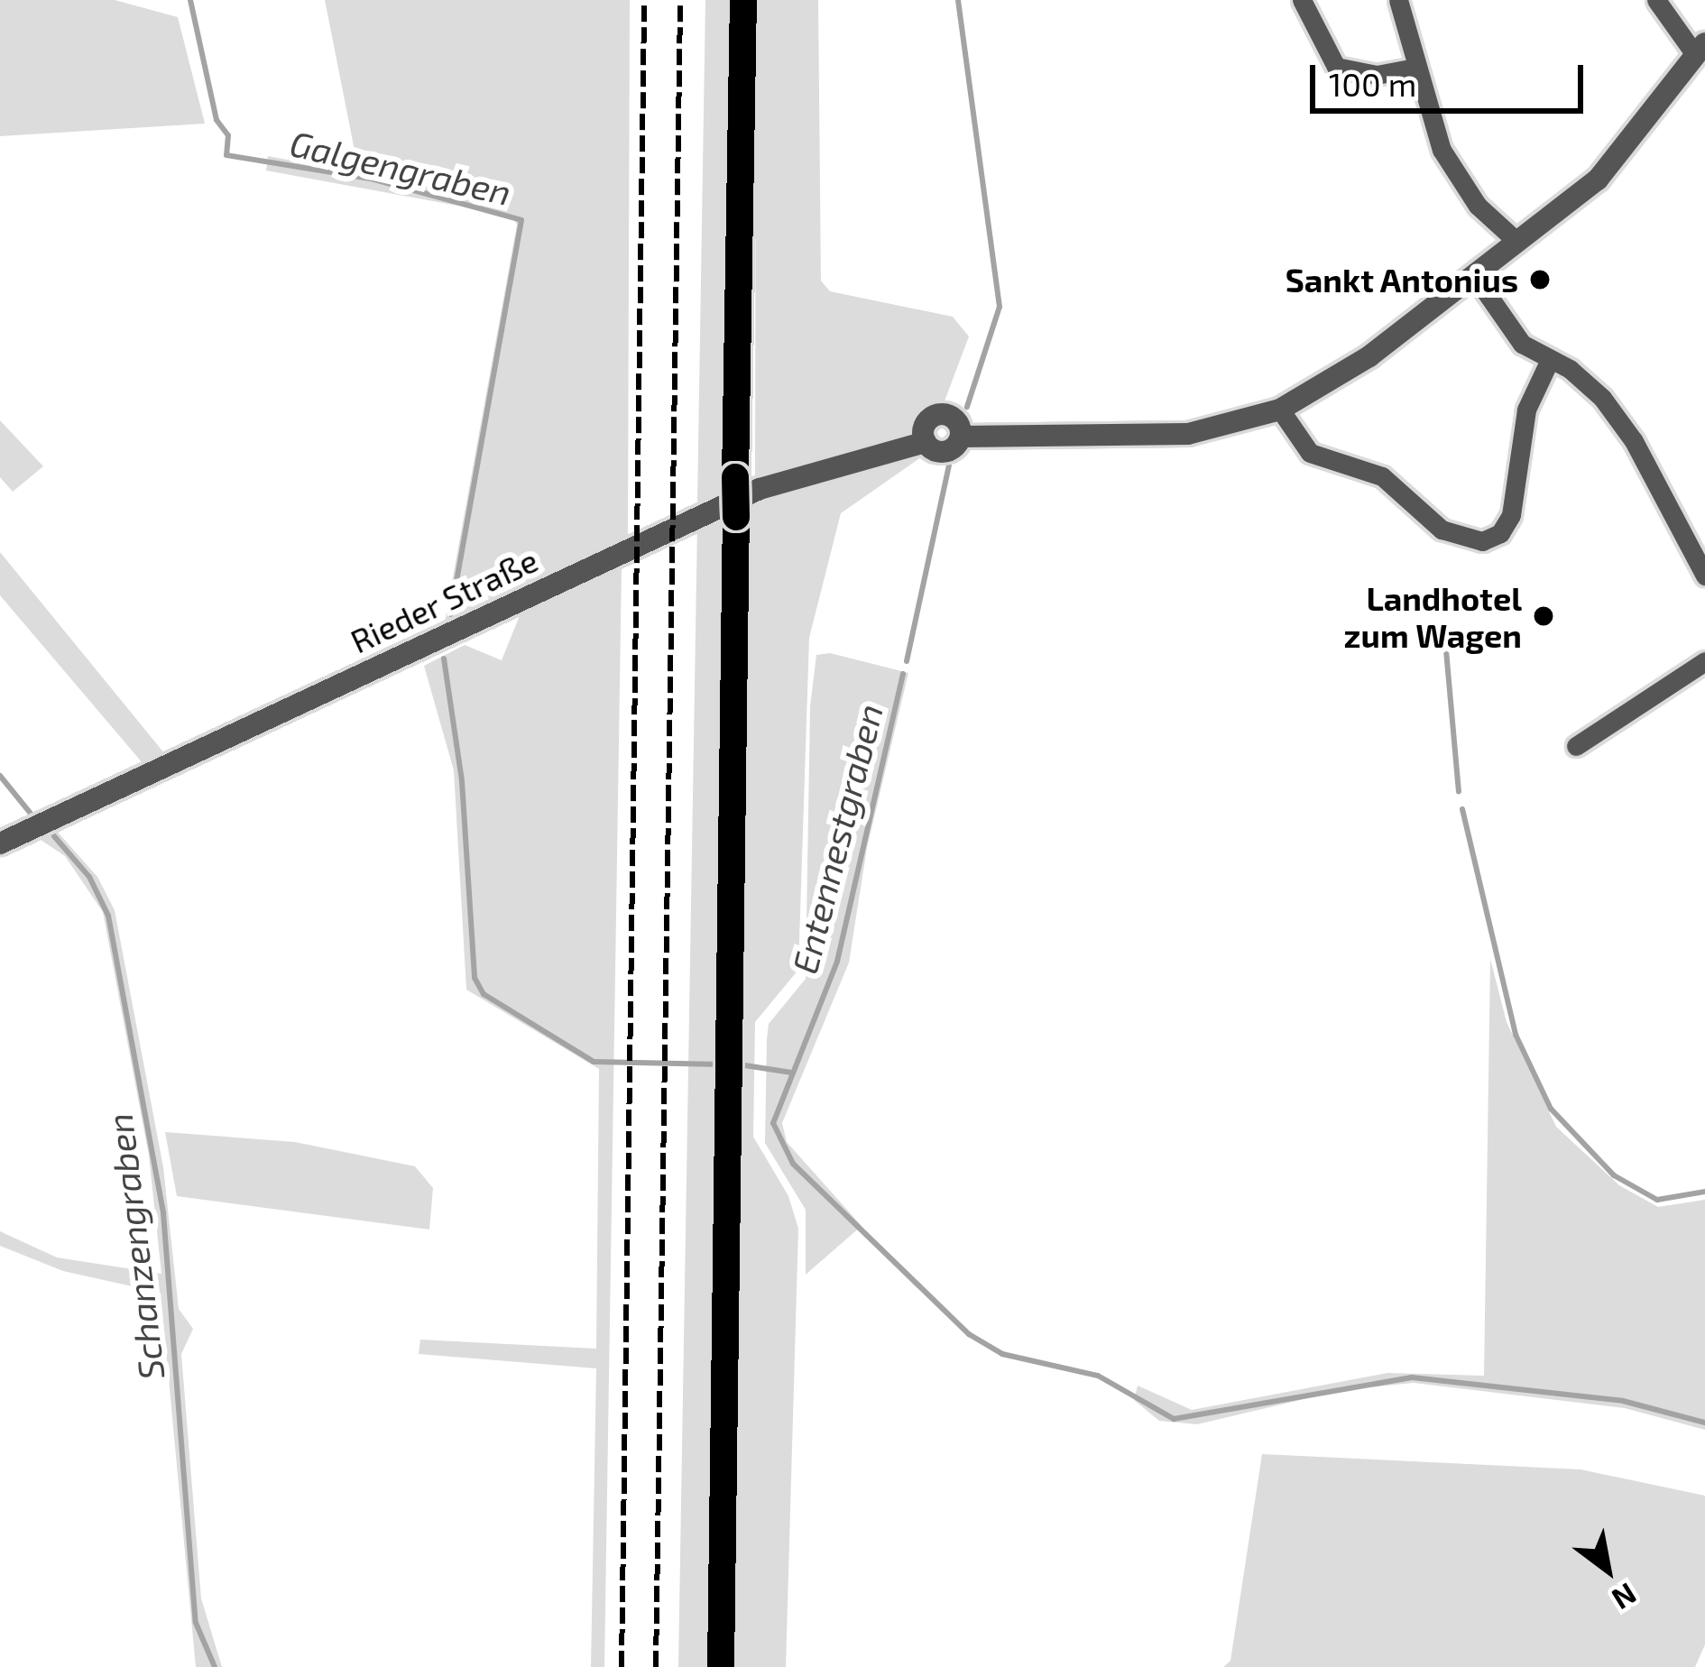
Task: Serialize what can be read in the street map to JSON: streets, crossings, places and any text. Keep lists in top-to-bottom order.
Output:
{
  "streets": {
    "street": ["Rieder Straße"]
  },
  "water": ["Galgengraben", "Entennestgraben", "Schanzengraben"],
  "places": ["Sankt Antonius", "Landhotel zum Wagen"],
  "scale_bar": "100 m",
  "north": "bottom right"
}
